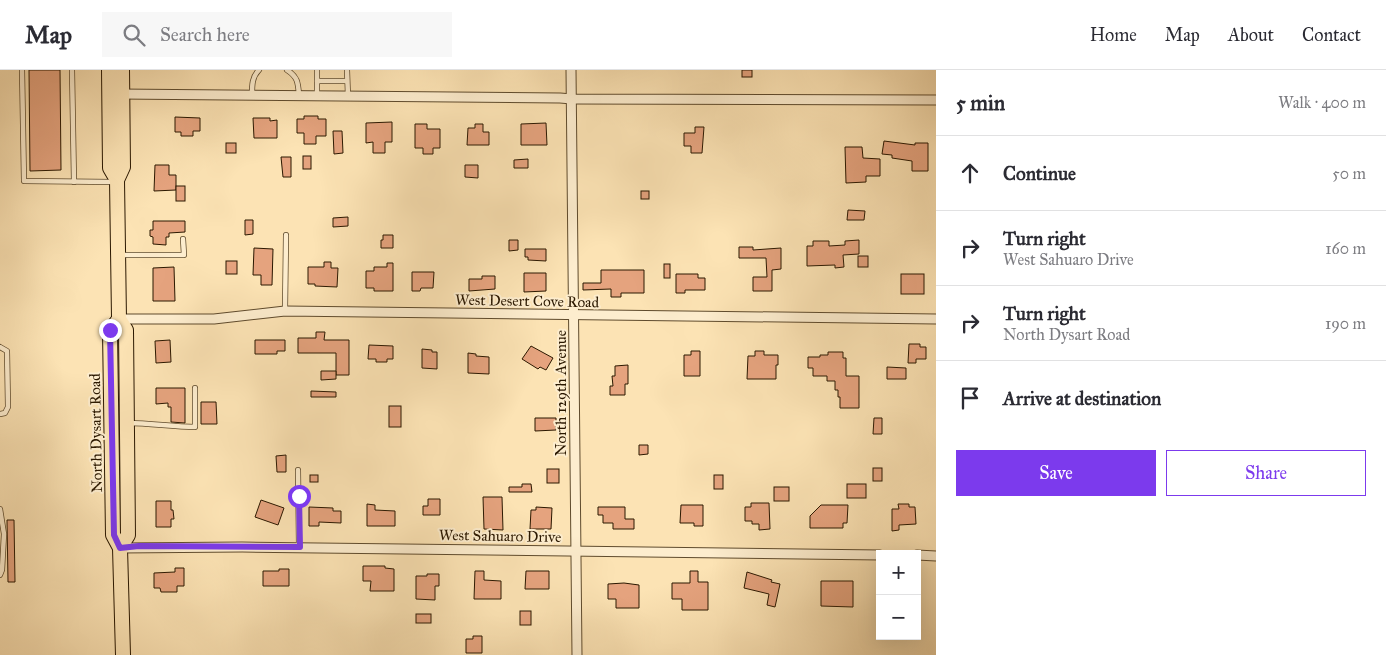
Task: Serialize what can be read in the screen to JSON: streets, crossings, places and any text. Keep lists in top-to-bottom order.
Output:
{
  "streets": {
    "main road": ["North Dysart Road"],
    "street": ["West Desert Cove Road", "North 129th Avenue", "West Sahuaro Drive"]
  },
  "crossings": [
    ["West Desert Cove Road", "North 129th Avenue"],
    ["West Desert Cove Road", "North Dysart Road"],
    ["North 129th Avenue", "West Sahuaro Drive"],
    ["North Dysart Road", "West Sahuaro Drive"]
  ],
  "page": {
    "header": "Map",
    "search": "Search here",
    "nav": [
      "Home",
      "Map",
      "About",
      "Contact"
    ],
    "heading": ["5 min", "Walk · 400 m"],
    "list": [
      ["Continue", "50 m"],
      ["Turn right", "West Sahuaro Drive", "160 m"],
      ["Turn right", "North Dysart Road", "190 m"],
      "Arrive at destination"
    ],
    "buttons": ["Save", "Share"],
    "map_buttons": ["+", "−"]
  }
}
